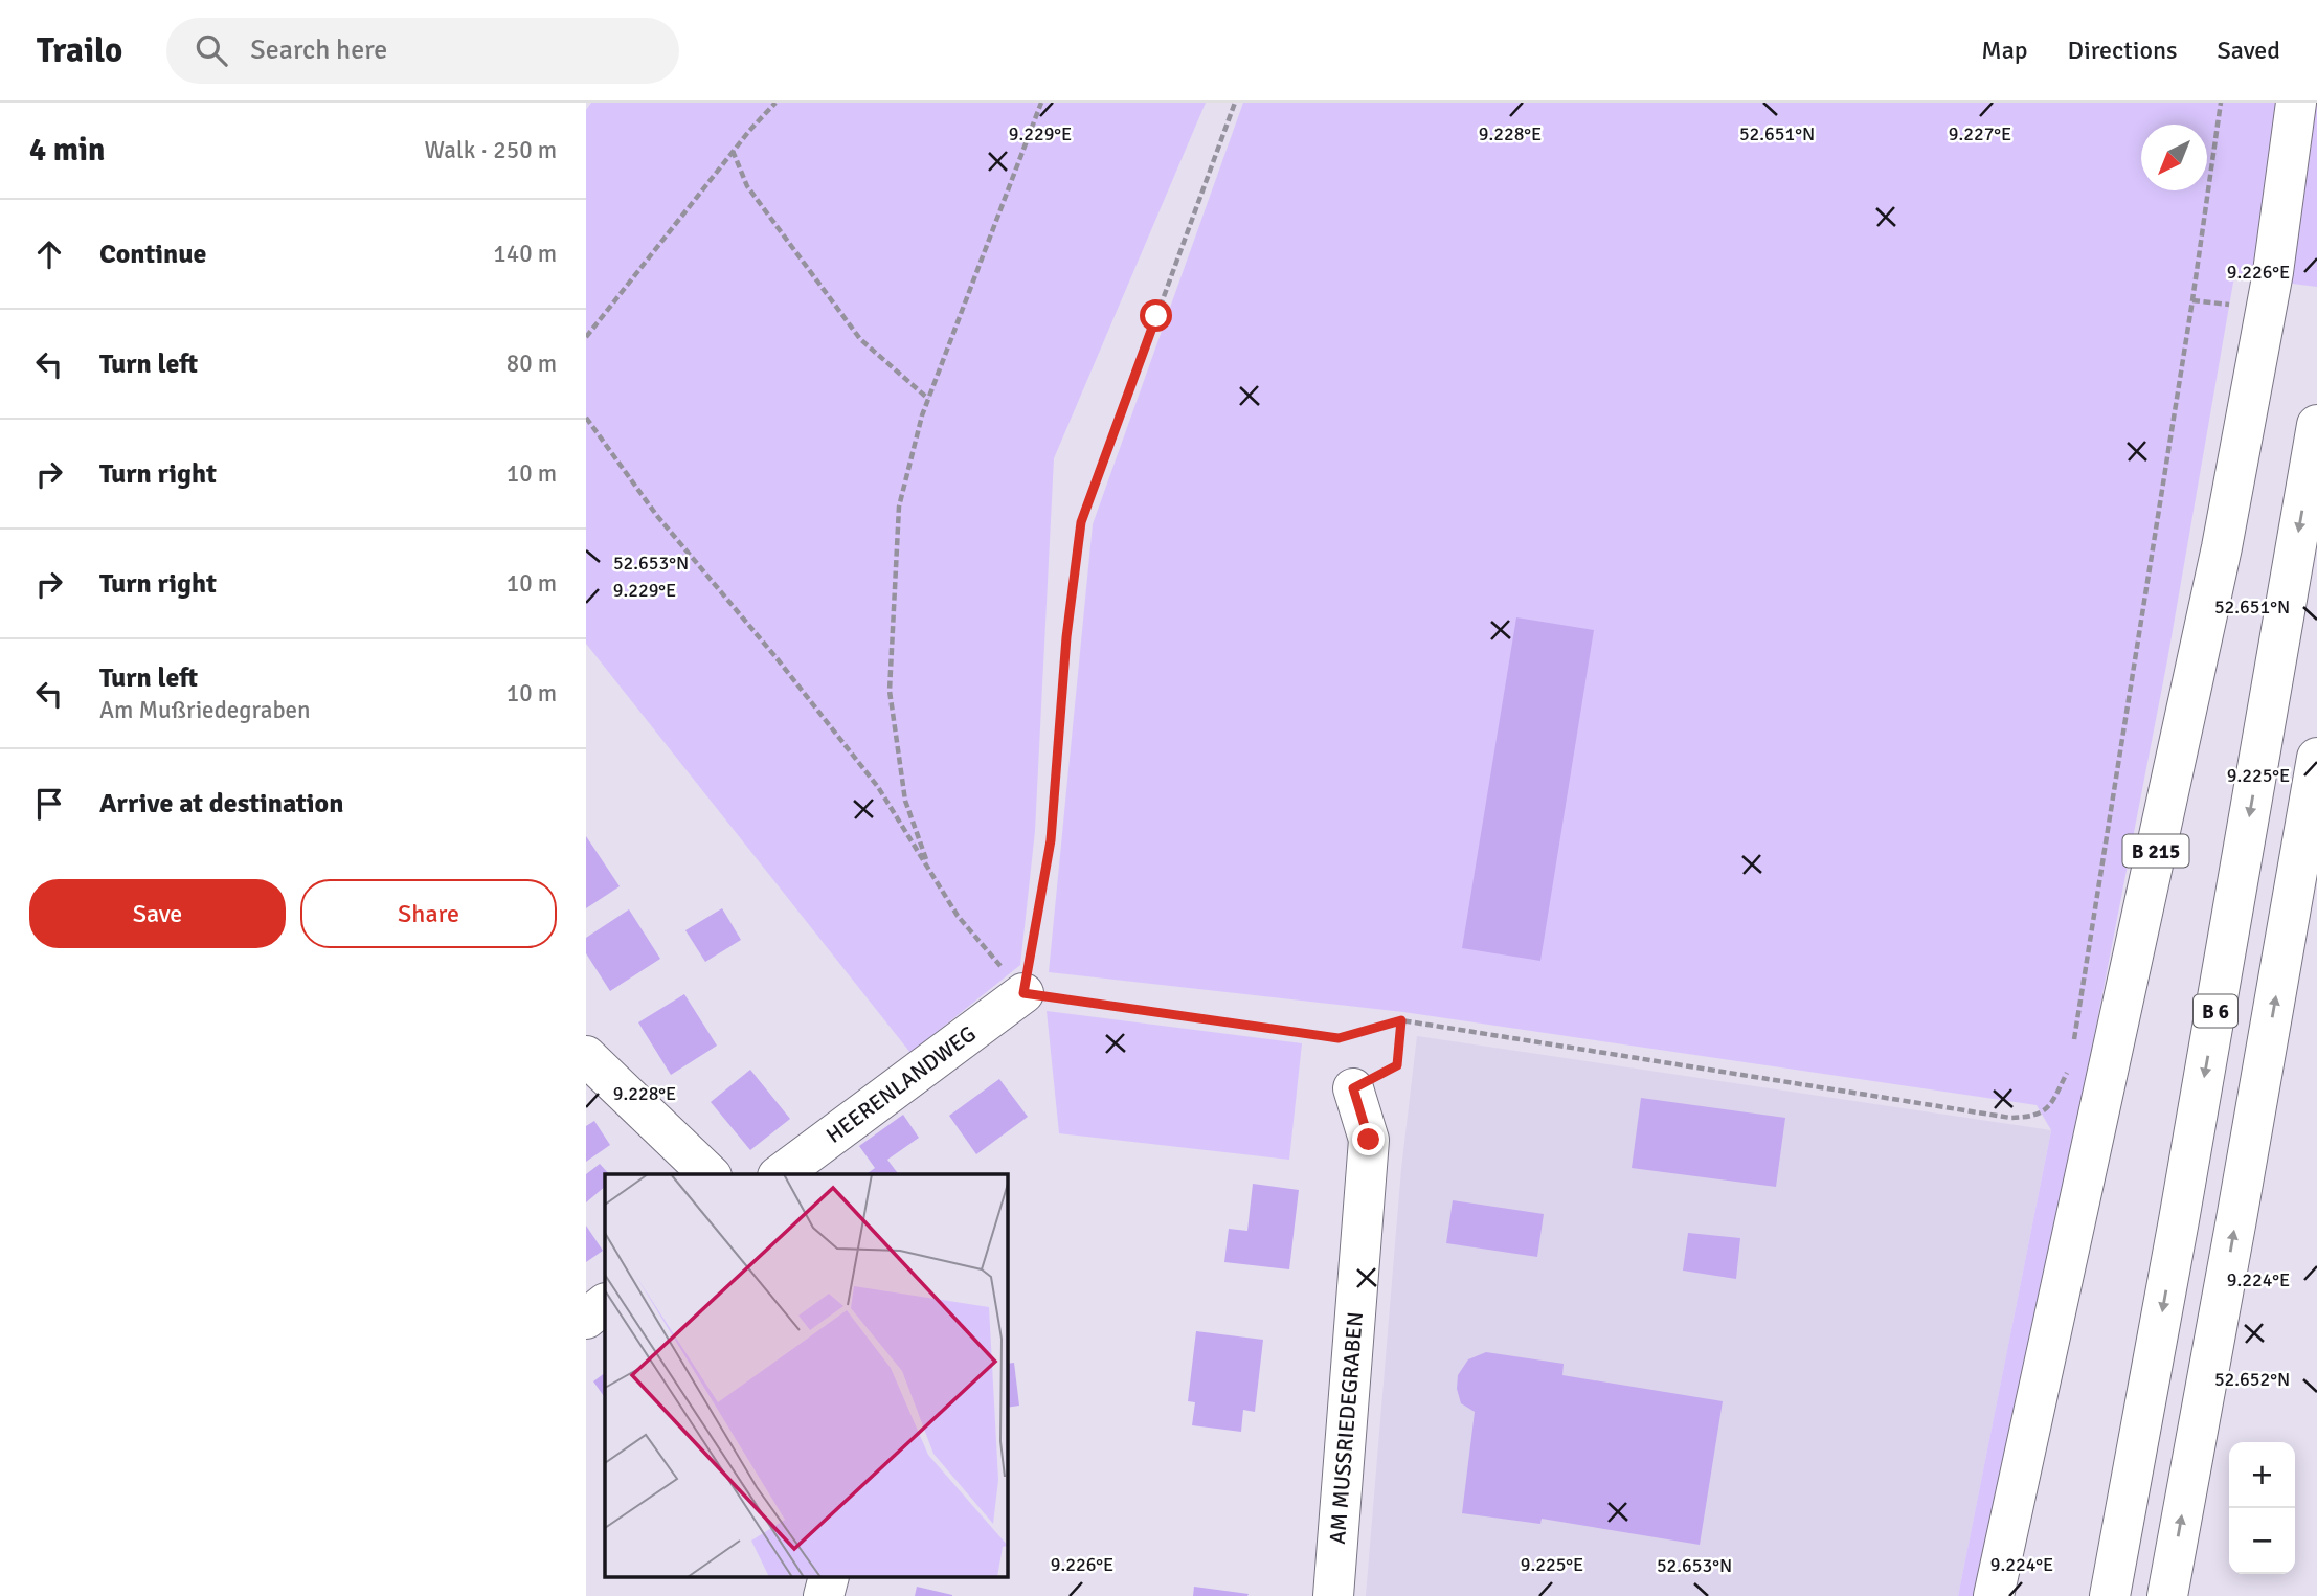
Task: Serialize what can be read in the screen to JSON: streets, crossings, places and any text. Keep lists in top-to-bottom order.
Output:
{
  "streets": {
    "main road": [
      "B 215",
      "B 6",
      "HEERENLANDWEG",
      "AM MUSSRIEDEGRABEN"
    ]
  },
  "north": "bottom left",
  "page": {
    "header": "Trailo",
    "search": "Search here",
    "nav": ["Map", "Directions", "Saved"],
    "heading": ["4 min", "Walk · 250 m"],
    "list": [
      ["Continue", "140 m"],
      ["Turn left", "80 m"],
      ["Turn right", "10 m"],
      ["Turn right", "10 m"],
      ["Turn left", "Am Mußriedegraben", "10 m"],
      "Arrive at destination"
    ],
    "buttons": ["Save", "Share"],
    "map_buttons": ["+", "−"]
  },
  "coordinates": [
    "52.651°N",
    "9.228°E",
    "9.229°E",
    "9.227°E",
    "9.226°E",
    "52.653°N",
    "9.225°E",
    "9.224°E",
    "52.652°N"
  ]
}
